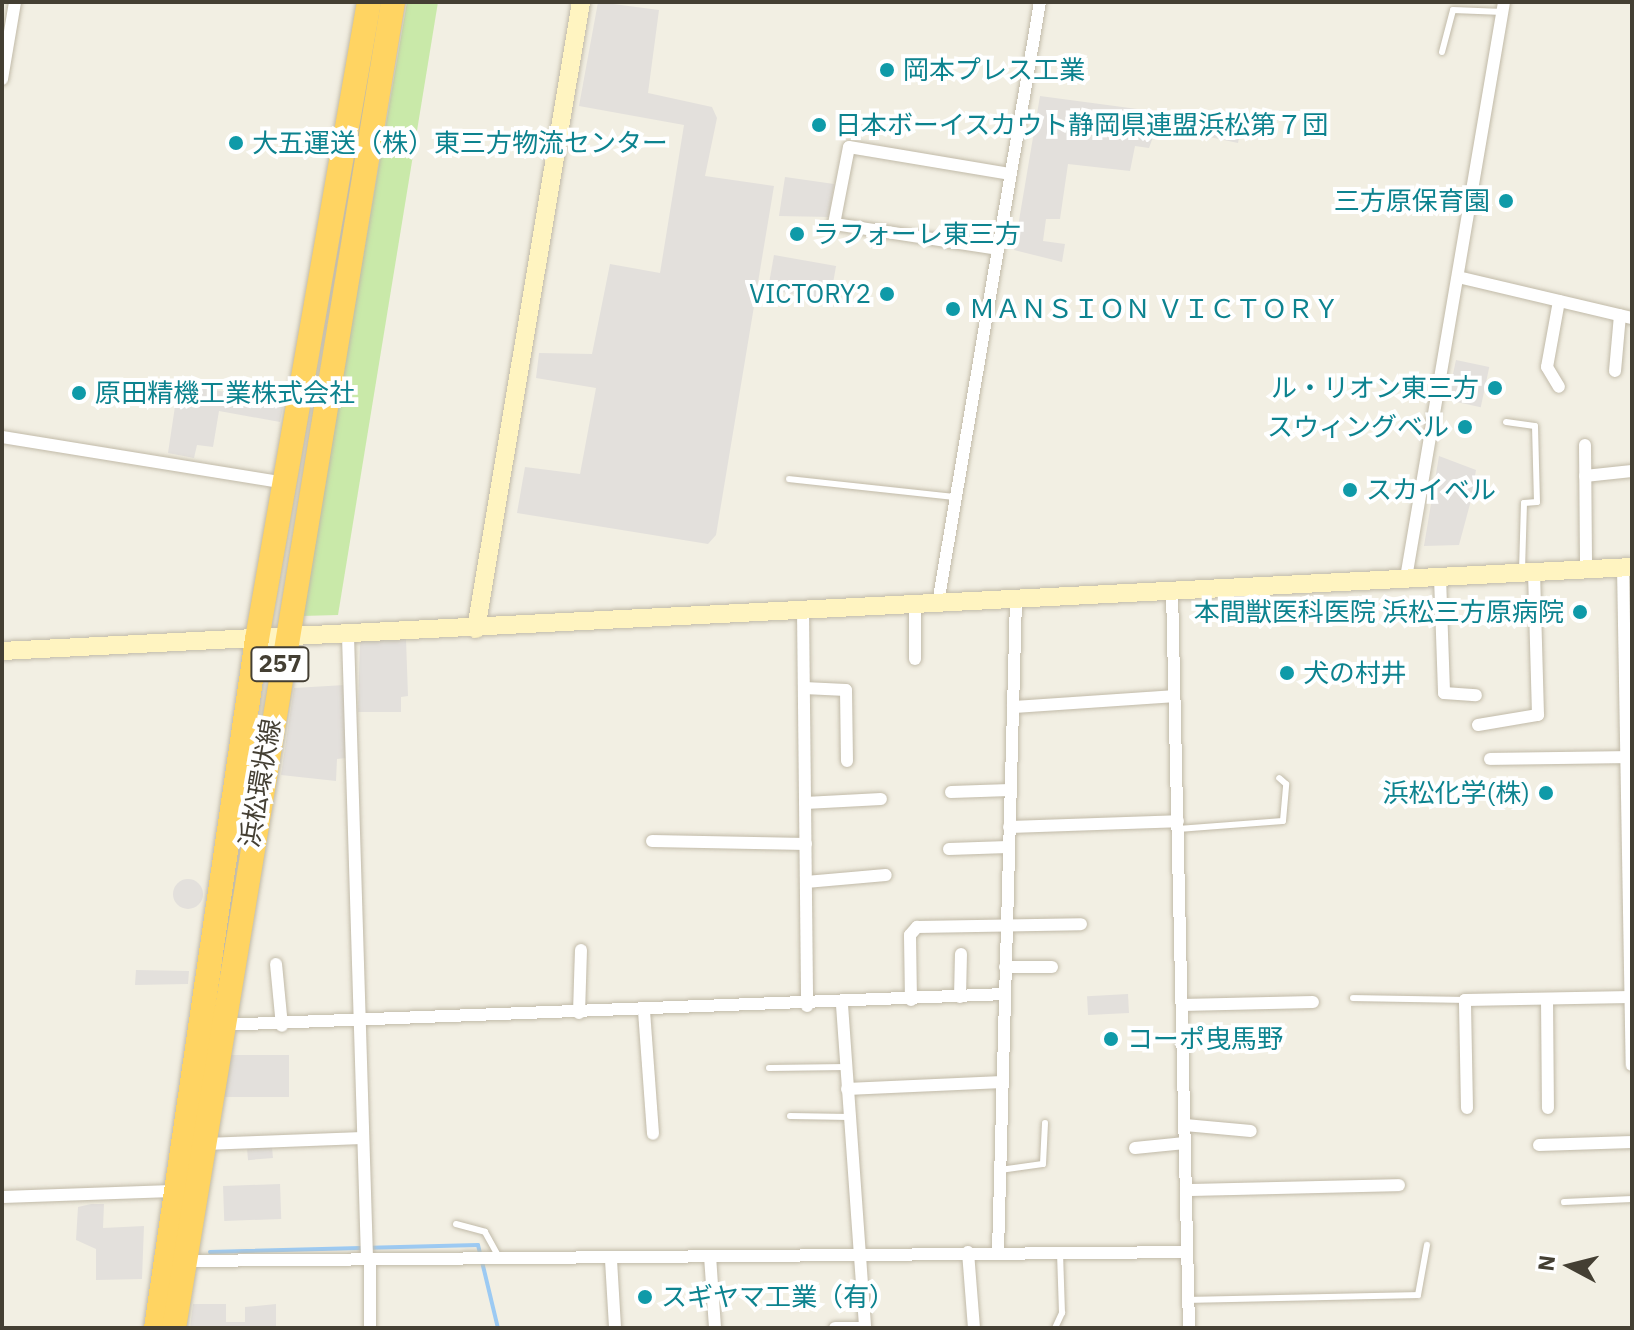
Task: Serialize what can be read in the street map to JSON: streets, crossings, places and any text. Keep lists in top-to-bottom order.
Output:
{
  "streets": {
    "highway": ["257", "浜松環状線"]
  },
  "places": [
    "岡本プレス工業",
    "日本ボーイスカウト静岡県連盟浜松第７団",
    "大五運送（株）東三方物流センター",
    "三方原保育園",
    "ラフォーレ東三方",
    "VICTORY2",
    "ＭＡＮＳＩＯＮ ＶＩＣＴＯＲＹ",
    "ル・リオン東三方",
    "原田精機工業株式会社",
    "スウィングベル",
    "スカイベル",
    "本間獣医科医院 浜松三方原病院",
    "犬の村井",
    "浜松化学(株)",
    "コーポ曳馬野",
    "スギヤマ工業（有）"
  ],
  "north": "left"
}
